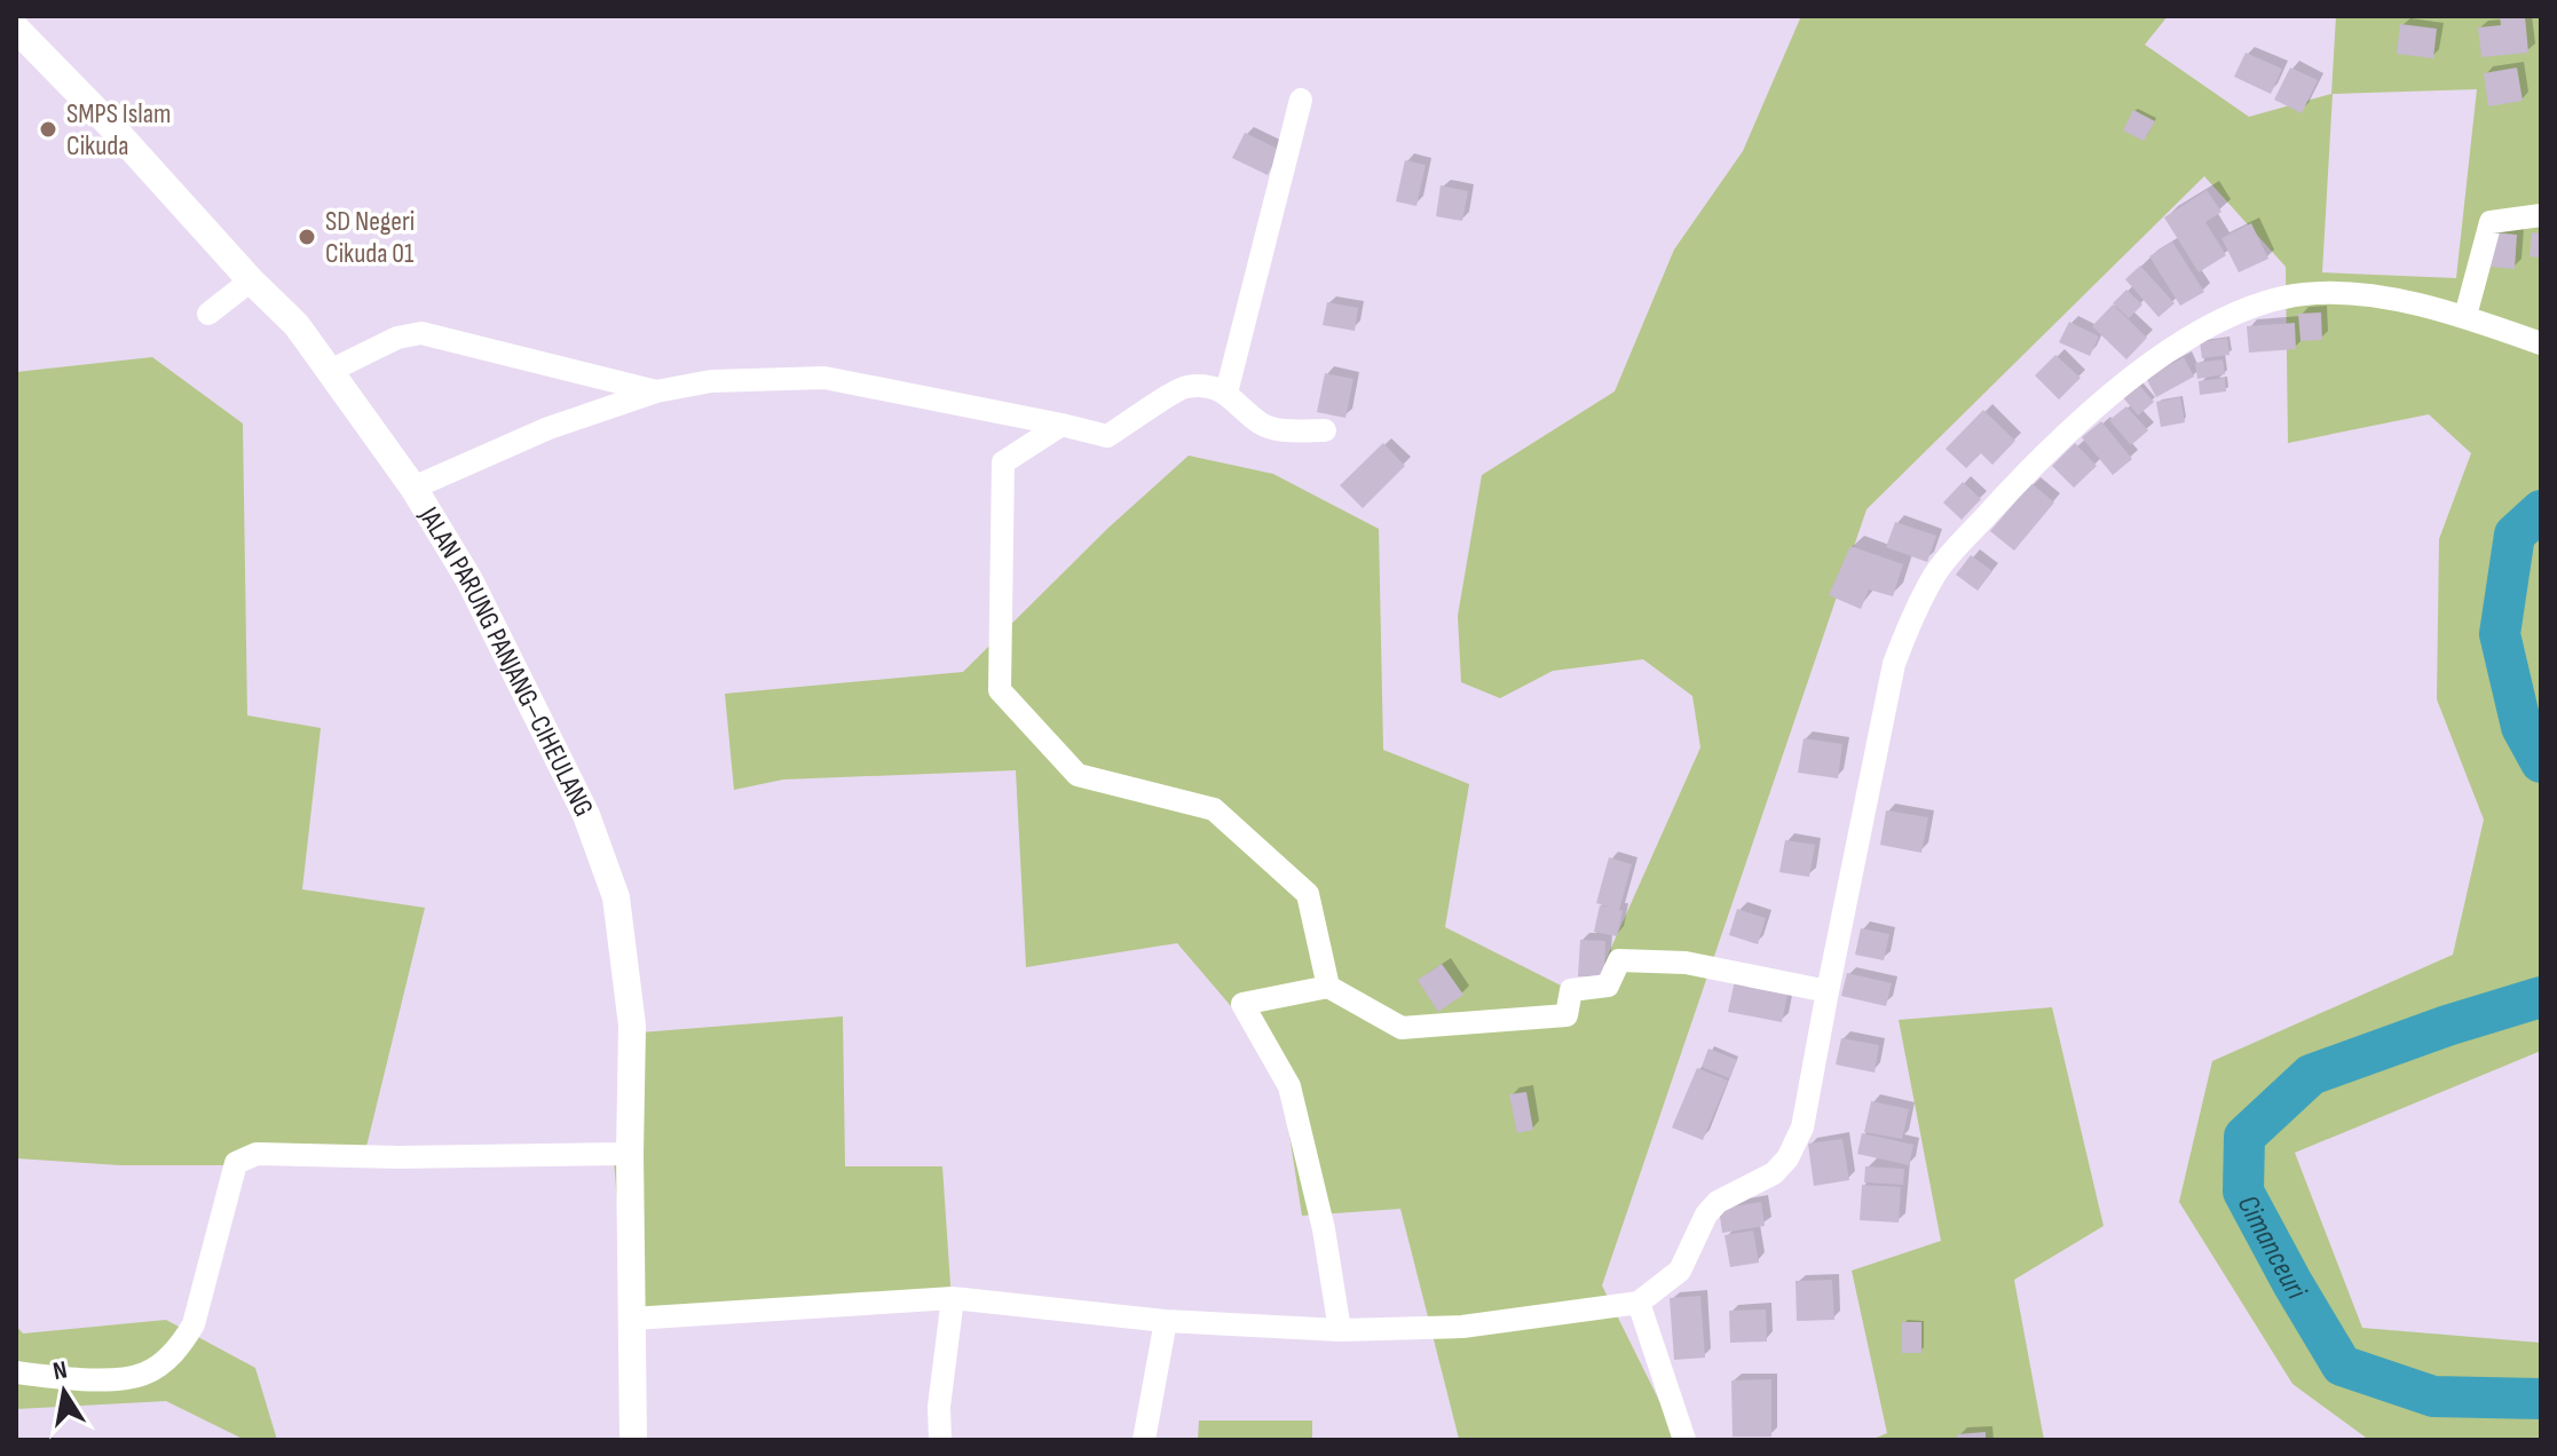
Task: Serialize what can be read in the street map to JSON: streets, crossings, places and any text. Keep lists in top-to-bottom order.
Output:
{
  "streets": {
    "street": ["JALAN PARUNG PANJANG–CIHEULANG"]
  },
  "water": ["Cimanceuri"],
  "places": ["SMPS Islam Cikuda", "SD Negeri Cikuda 01"],
  "north": "top"
}
